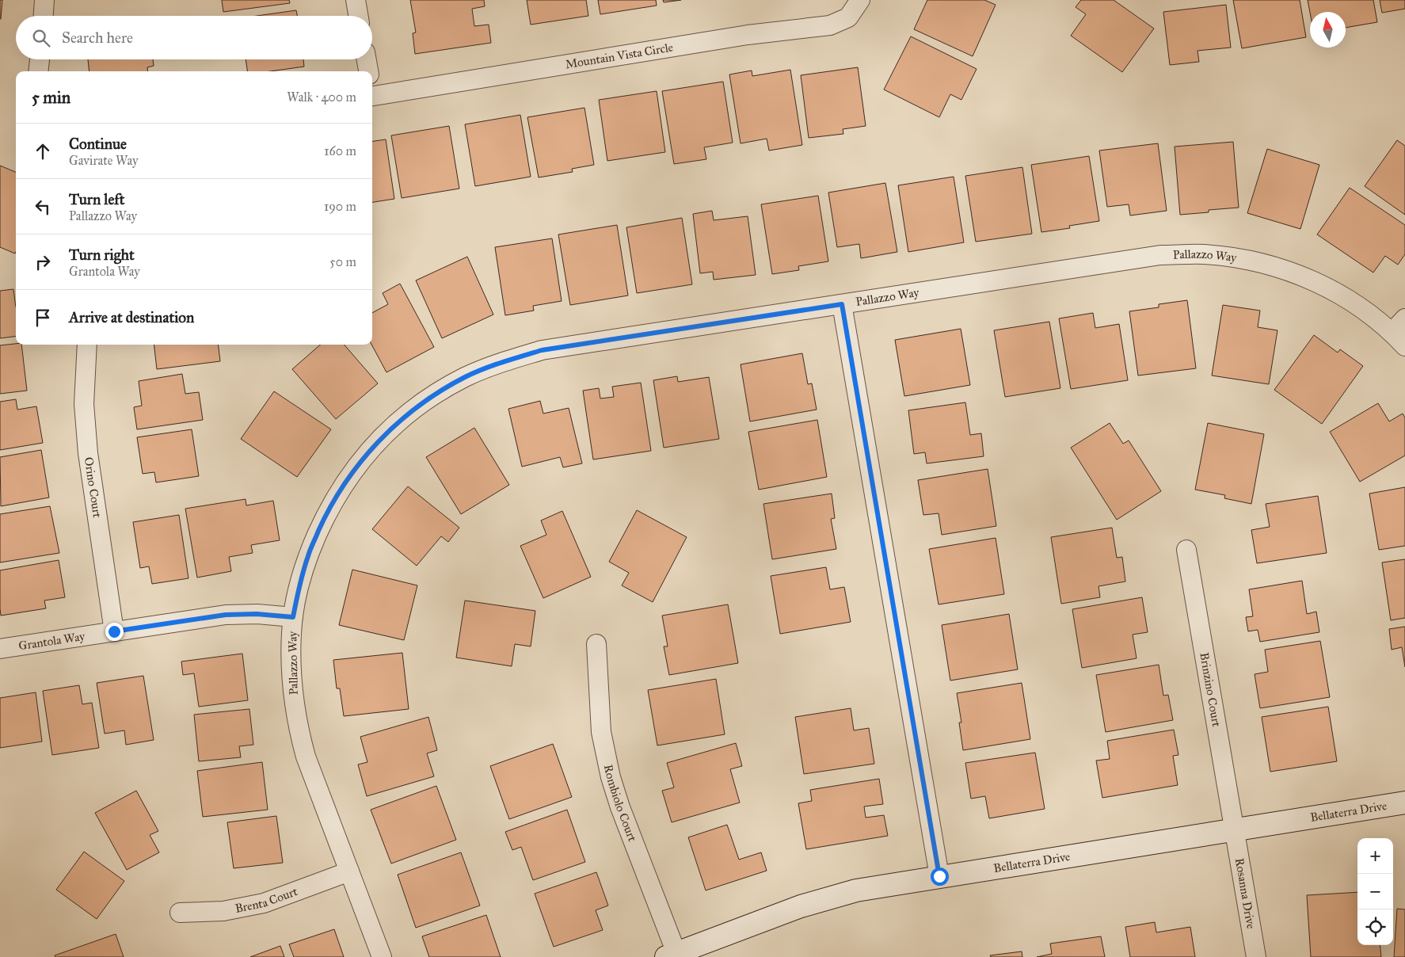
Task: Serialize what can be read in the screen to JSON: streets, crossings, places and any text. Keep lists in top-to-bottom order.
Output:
{
  "streets": {
    "street": [
      "Mountain Vista Circle",
      "Pallazzo Way",
      "Orino Court",
      "Grantola Way",
      "Brinzino Court",
      "Rombiolo Court",
      "Bellaterra Drive",
      "Rosanna Drive",
      "Brenta Court"
    ]
  },
  "crossings": [
    ["Pallazzo Way", "Grantola Way"],
    ["Pallazzo Way", "Brenta Court"],
    ["Orino Court", "Grantola Way"],
    ["Brinzino Court", "Bellaterra Drive"],
    ["Brinzino Court", "Rosanna Drive"],
    ["Rombiolo Court", "Bellaterra Drive"],
    ["Bellaterra Drive", "Rosanna Drive"]
  ],
  "north": "top",
  "page": {
    "search": "Search here",
    "heading": ["5 min", "Walk · 400 m"],
    "list": [
      ["Continue", "Gavirate Way", "160 m"],
      ["Turn left", "Pallazzo Way", "190 m"],
      ["Turn right", "Grantola Way", "50 m"],
      "Arrive at destination"
    ],
    "map_buttons": ["+", "−"]
  }
}
